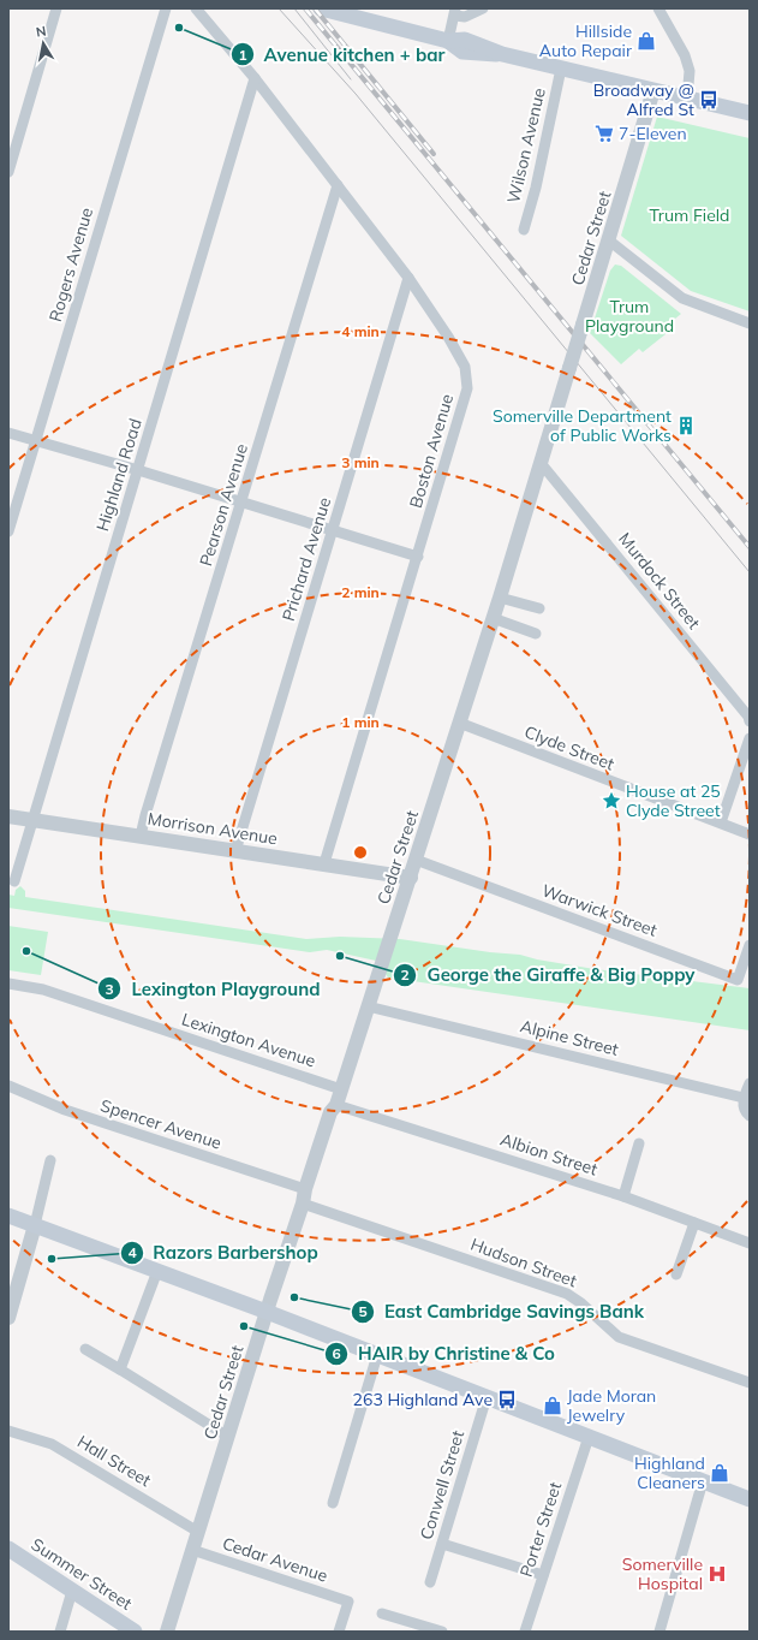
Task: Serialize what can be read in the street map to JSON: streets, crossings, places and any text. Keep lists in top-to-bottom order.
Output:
{
  "streets": {
    "main road": ["Summer Street"],
    "street": [
      "Wilson Avenue",
      "Cedar Street",
      "Rogers Avenue",
      "Boston Avenue",
      "Highland Road",
      "Pearson Avenue",
      "Prichard Avenue",
      "Murdock Street",
      "Clyde Street",
      "Morrison Avenue",
      "Warwick Street",
      "Alpine Street",
      "Lexington Avenue",
      "Spencer Avenue",
      "Albion Street",
      "Hudson Street",
      "Hall Street",
      "Conwell Street",
      "Porter Street",
      "Cedar Avenue"
    ]
  },
  "crossings": [
    ["Cedar Street", "Murdock Street"],
    ["Cedar Street", "Clyde Street"],
    ["Cedar Street", "Morrison Avenue"],
    ["Cedar Street", "Warwick Street"],
    ["Cedar Street", "Alpine Street"],
    ["Cedar Street", "Lexington Avenue"],
    ["Cedar Street", "Spencer Avenue"],
    ["Cedar Street", "Albion Street"],
    ["Cedar Street", "Hudson Street"],
    ["Cedar Street", "Hall Street"],
    ["Cedar Street", "Cedar Avenue"],
    ["Boston Avenue", "Highland Road"],
    ["Boston Avenue", "Pearson Avenue"],
    ["Boston Avenue", "Prichard Avenue"],
    ["Boston Avenue", "Morrison Avenue"],
    ["Highland Road", "Morrison Avenue"],
    ["Pearson Avenue", "Morrison Avenue"],
    ["Prichard Avenue", "Morrison Avenue"],
    ["Spencer Avenue", "Hudson Street"]
  ],
  "parks": ["Trum Field", "Trum Playground"],
  "places": {
    "other": [
      "Avenue kitchen + bar",
      "Lexington Playground",
      "George the Giraffe & Big Poppy",
      "Razors Barbershop",
      "East Cambridge Savings Bank",
      "HAIR by Christine & Co"
    ],
    "shop": ["Hillside Auto Repair", "Jade Moran Jewelry", "Highland Cleaners"],
    "bus stop": ["Broadway @ Alfred St", "263 Highland Ave"],
    "supermarket": ["7-Eleven"],
    "building": ["Somerville Department of Public Works"],
    "place": ["House at 25 Clyde Street"],
    "hospital": ["Somerville Hospital"]
  },
  "north": "top",
  "rings": [
    "4 min",
    "3 min",
    "2 min",
    "1 min"
  ]
}
